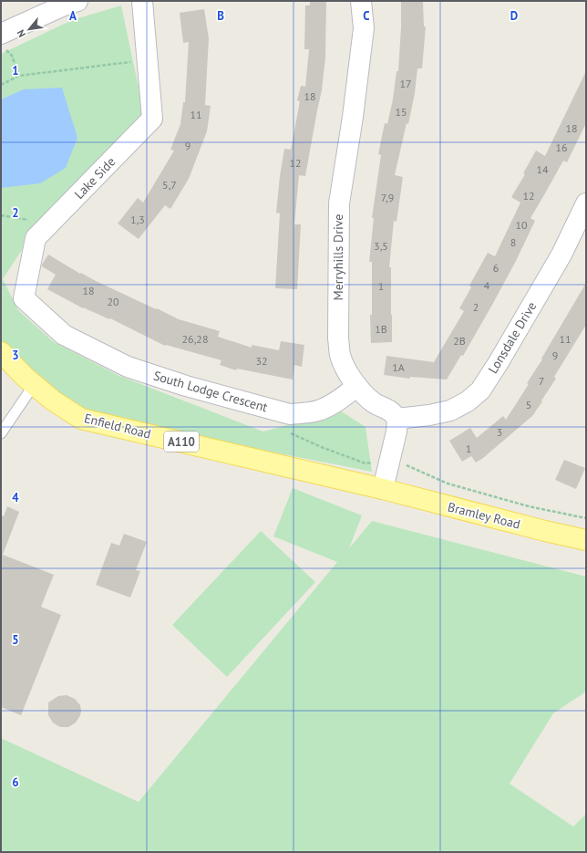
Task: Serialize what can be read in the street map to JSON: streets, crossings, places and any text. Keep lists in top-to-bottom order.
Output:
{
  "streets": {
    "main road": ["Enfield Road", "A110", "Bramley Road"],
    "street": [
      "Lake Side",
      "Merryhills Drive",
      "Lonsdale Drive",
      "South Lodge Crescent"
    ]
  },
  "crossings": [
    ["Lake Side", "South Lodge Crescent"],
    ["Merryhills Drive", "Lonsdale Drive"],
    ["Merryhills Drive", "South Lodge Crescent"],
    ["Enfield Road", "Bramley Road"]
  ],
  "house_numbers": [
    "17",
    "18",
    "15",
    "11",
    "18",
    "9",
    "16",
    "12",
    "14",
    "5,7",
    "12",
    "7,9",
    "1,3",
    "10",
    "8",
    "3,5",
    "6",
    "4",
    "1",
    "18",
    "20",
    "2",
    "1B",
    "26,28",
    "11",
    "2B",
    "9",
    "32",
    "1A",
    "7",
    "5",
    "3",
    "1"
  ],
  "north": "bottom left",
  "grid": {
    "columns": [
      "A",
      "B",
      "C",
      "D"
    ],
    "rows": [
      "1",
      "2",
      "3",
      "4",
      "5",
      "6"
    ]
  }
}
